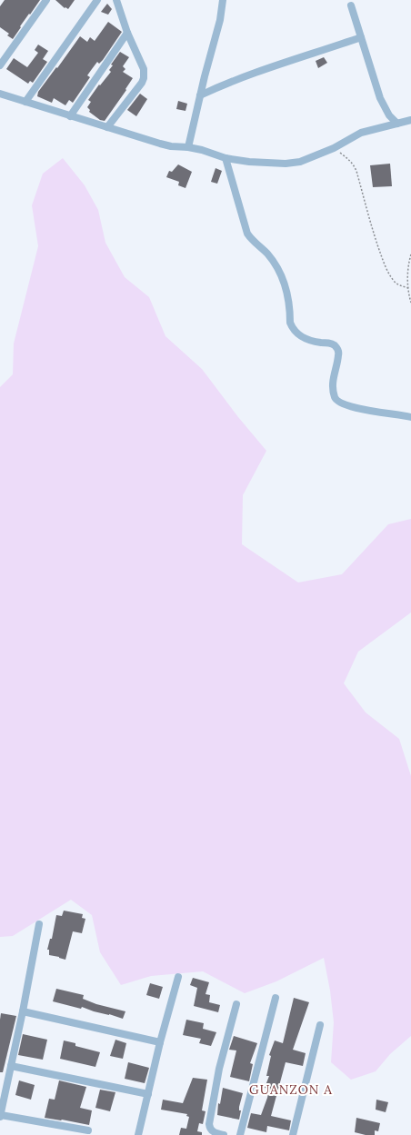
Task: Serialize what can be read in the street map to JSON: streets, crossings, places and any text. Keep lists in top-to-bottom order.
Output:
{
  "districts": ["GUANZON A"]
}
